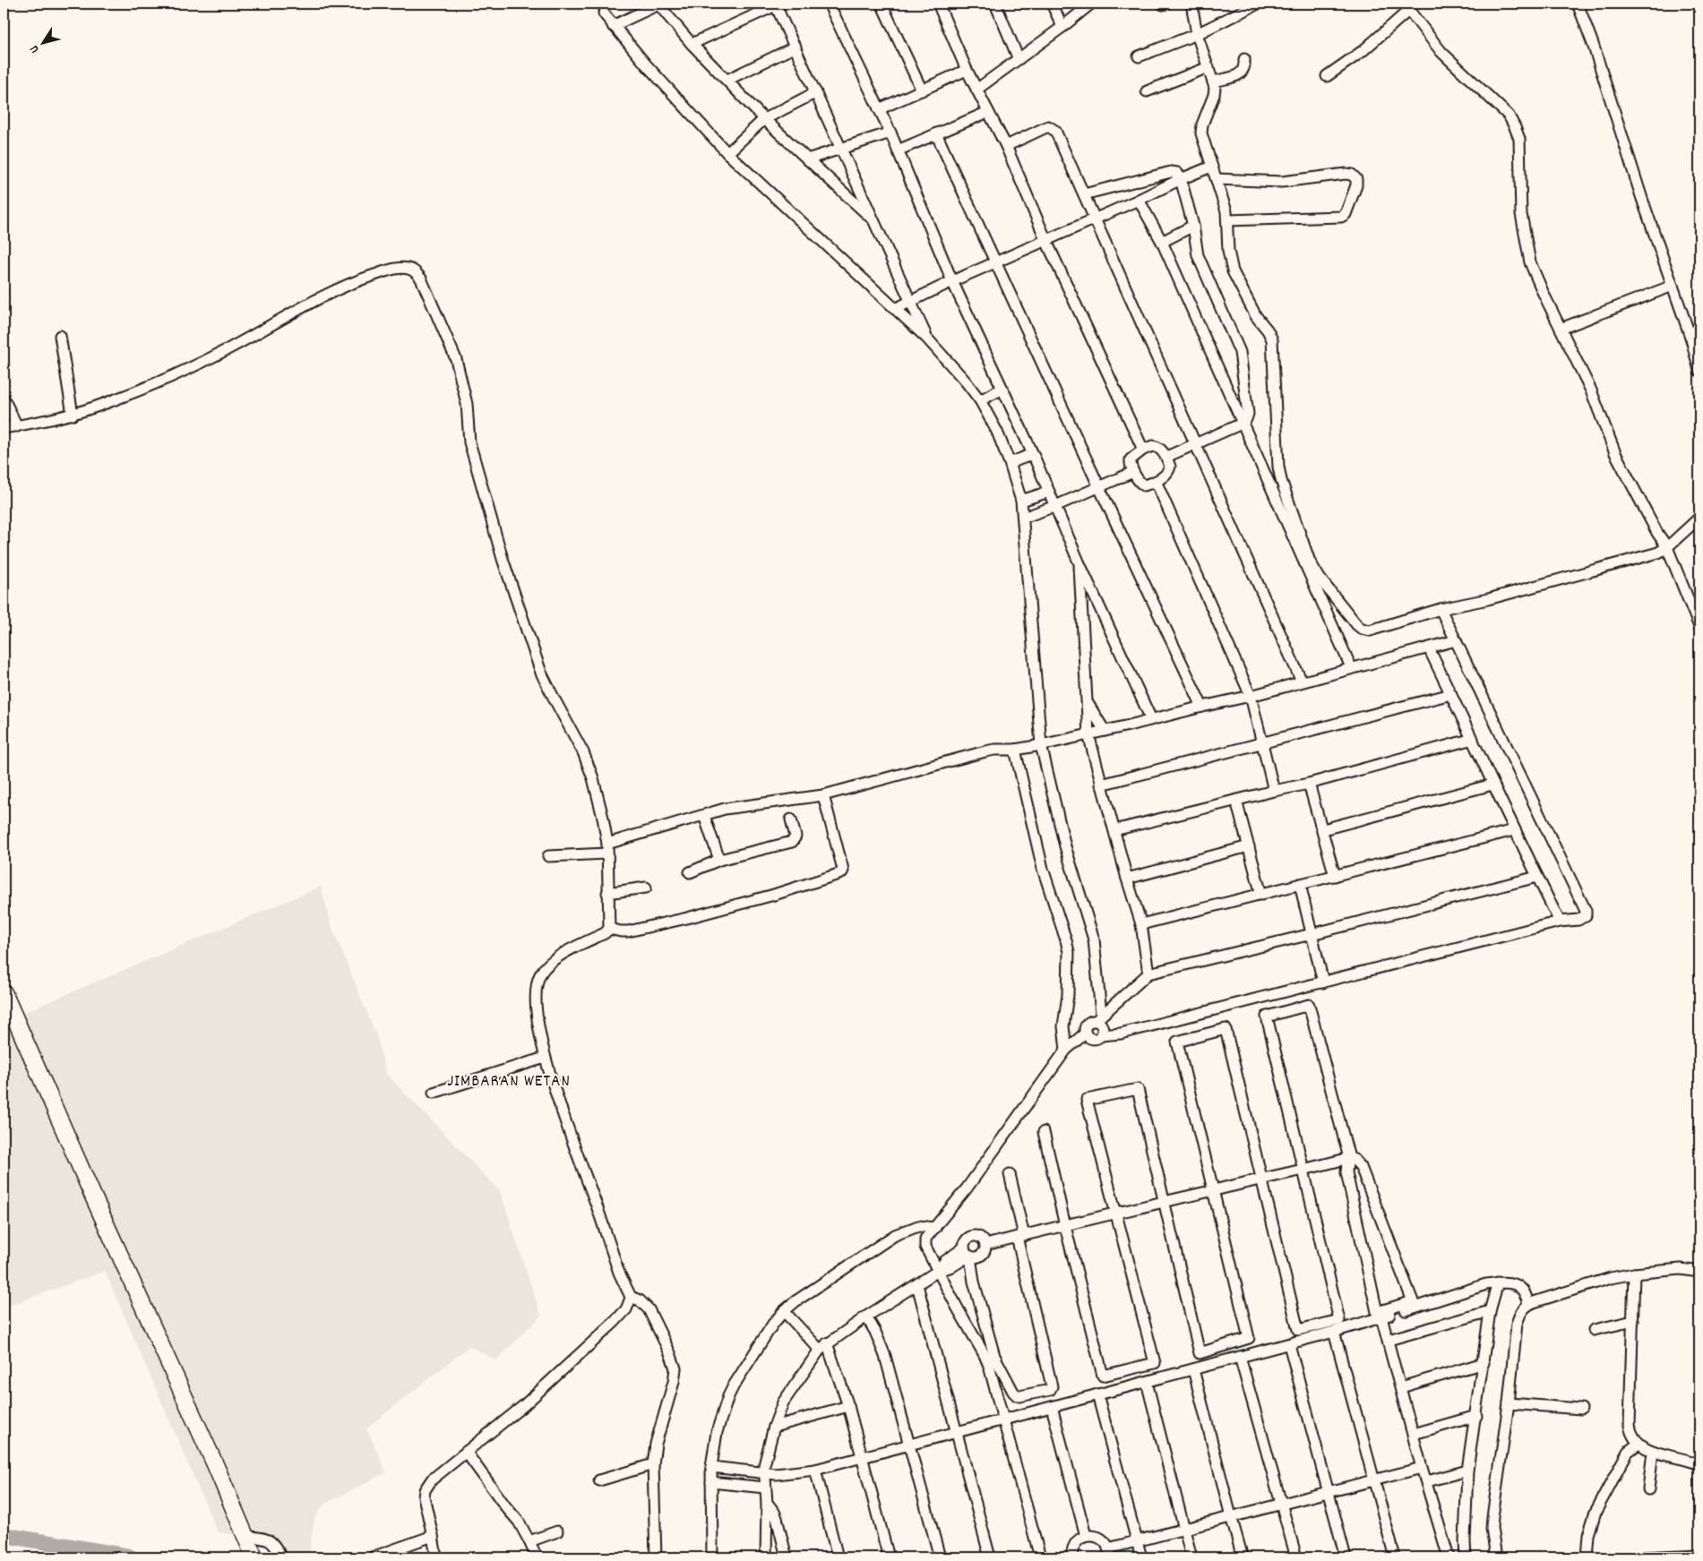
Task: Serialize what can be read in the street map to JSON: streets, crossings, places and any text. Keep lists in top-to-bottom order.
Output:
{
  "districts": ["JIMBARAN WETAN"],
  "north": "bottom left"
}
